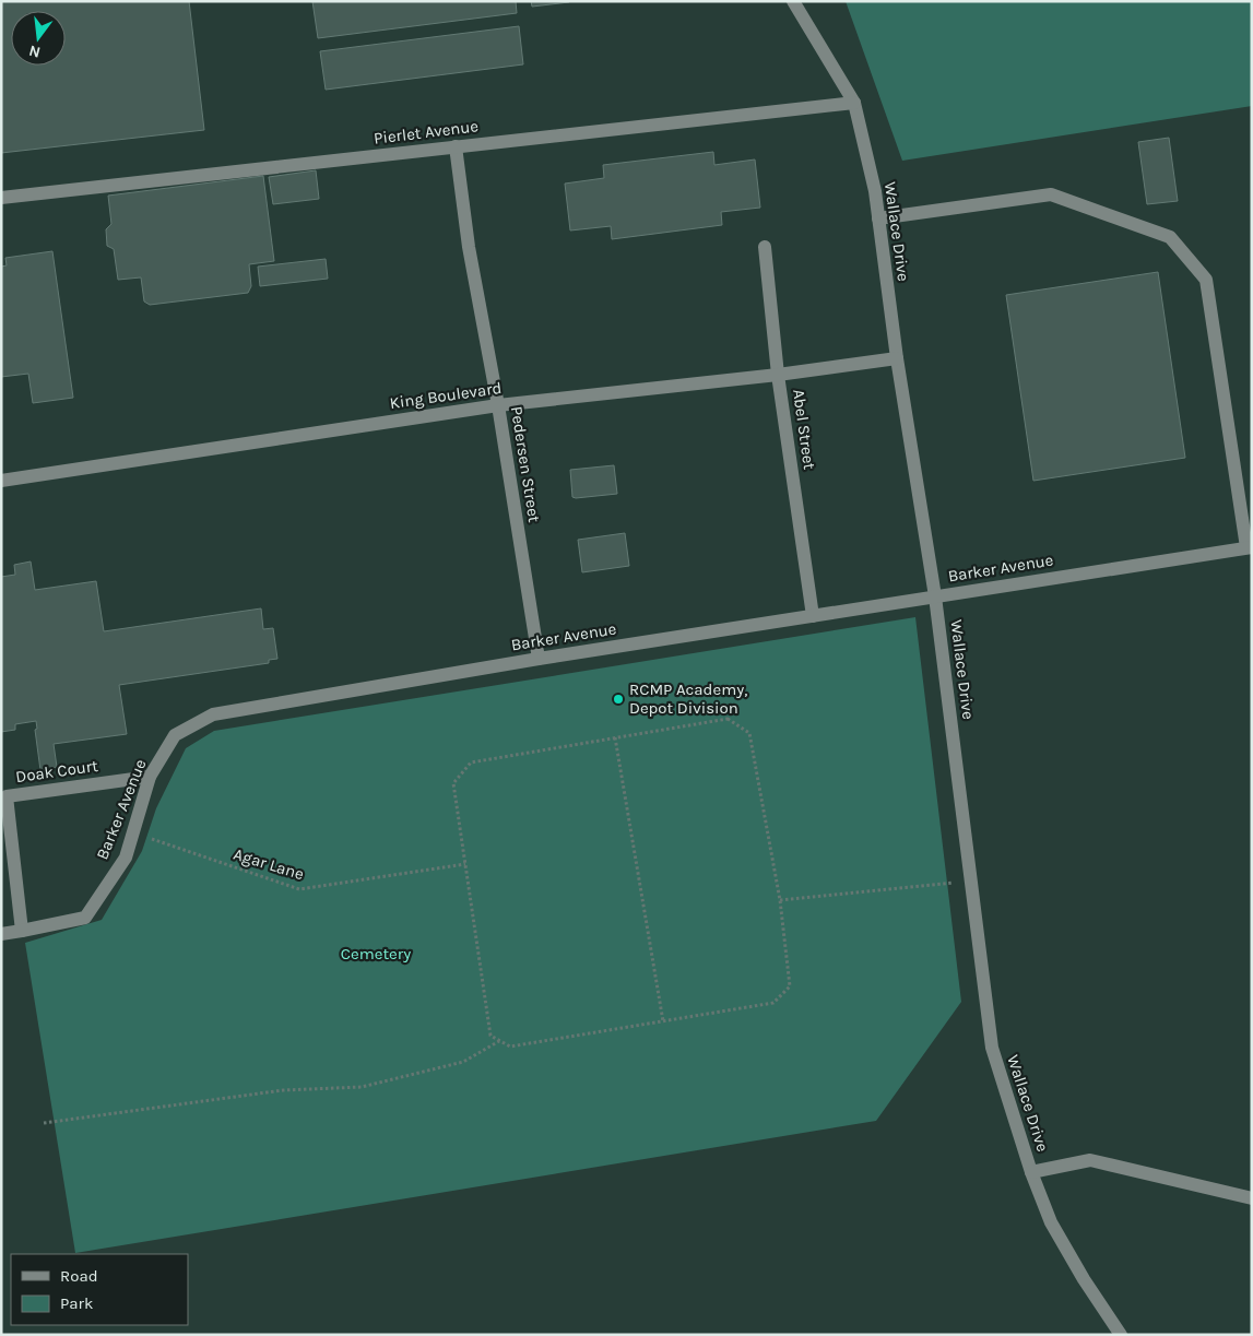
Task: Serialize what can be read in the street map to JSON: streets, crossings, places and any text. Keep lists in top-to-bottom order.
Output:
{
  "streets": {
    "street": [
      "Pierlet Avenue",
      "Wallace Drive",
      "King Boulevard",
      "Abel Street",
      "Pedersen Street",
      "Barker Avenue",
      "Doak Court"
    ],
    "path": ["Agar Lane"]
  },
  "crossings": [
    ["Pierlet Avenue", "Wallace Drive"],
    ["Pierlet Avenue", "Pedersen Street"],
    ["Wallace Drive", "King Boulevard"],
    ["Wallace Drive", "Barker Avenue"],
    ["King Boulevard", "Abel Street"],
    ["King Boulevard", "Pedersen Street"],
    ["Abel Street", "Barker Avenue"],
    ["Pedersen Street", "Barker Avenue"],
    ["Barker Avenue", "Doak Court"],
    ["Barker Avenue", "Agar Lane"]
  ],
  "parks": ["Cemetery"],
  "places": ["RCMP Academy, Depot Division"],
  "legend": ["Road", "Park"],
  "north": "bottom"
}
